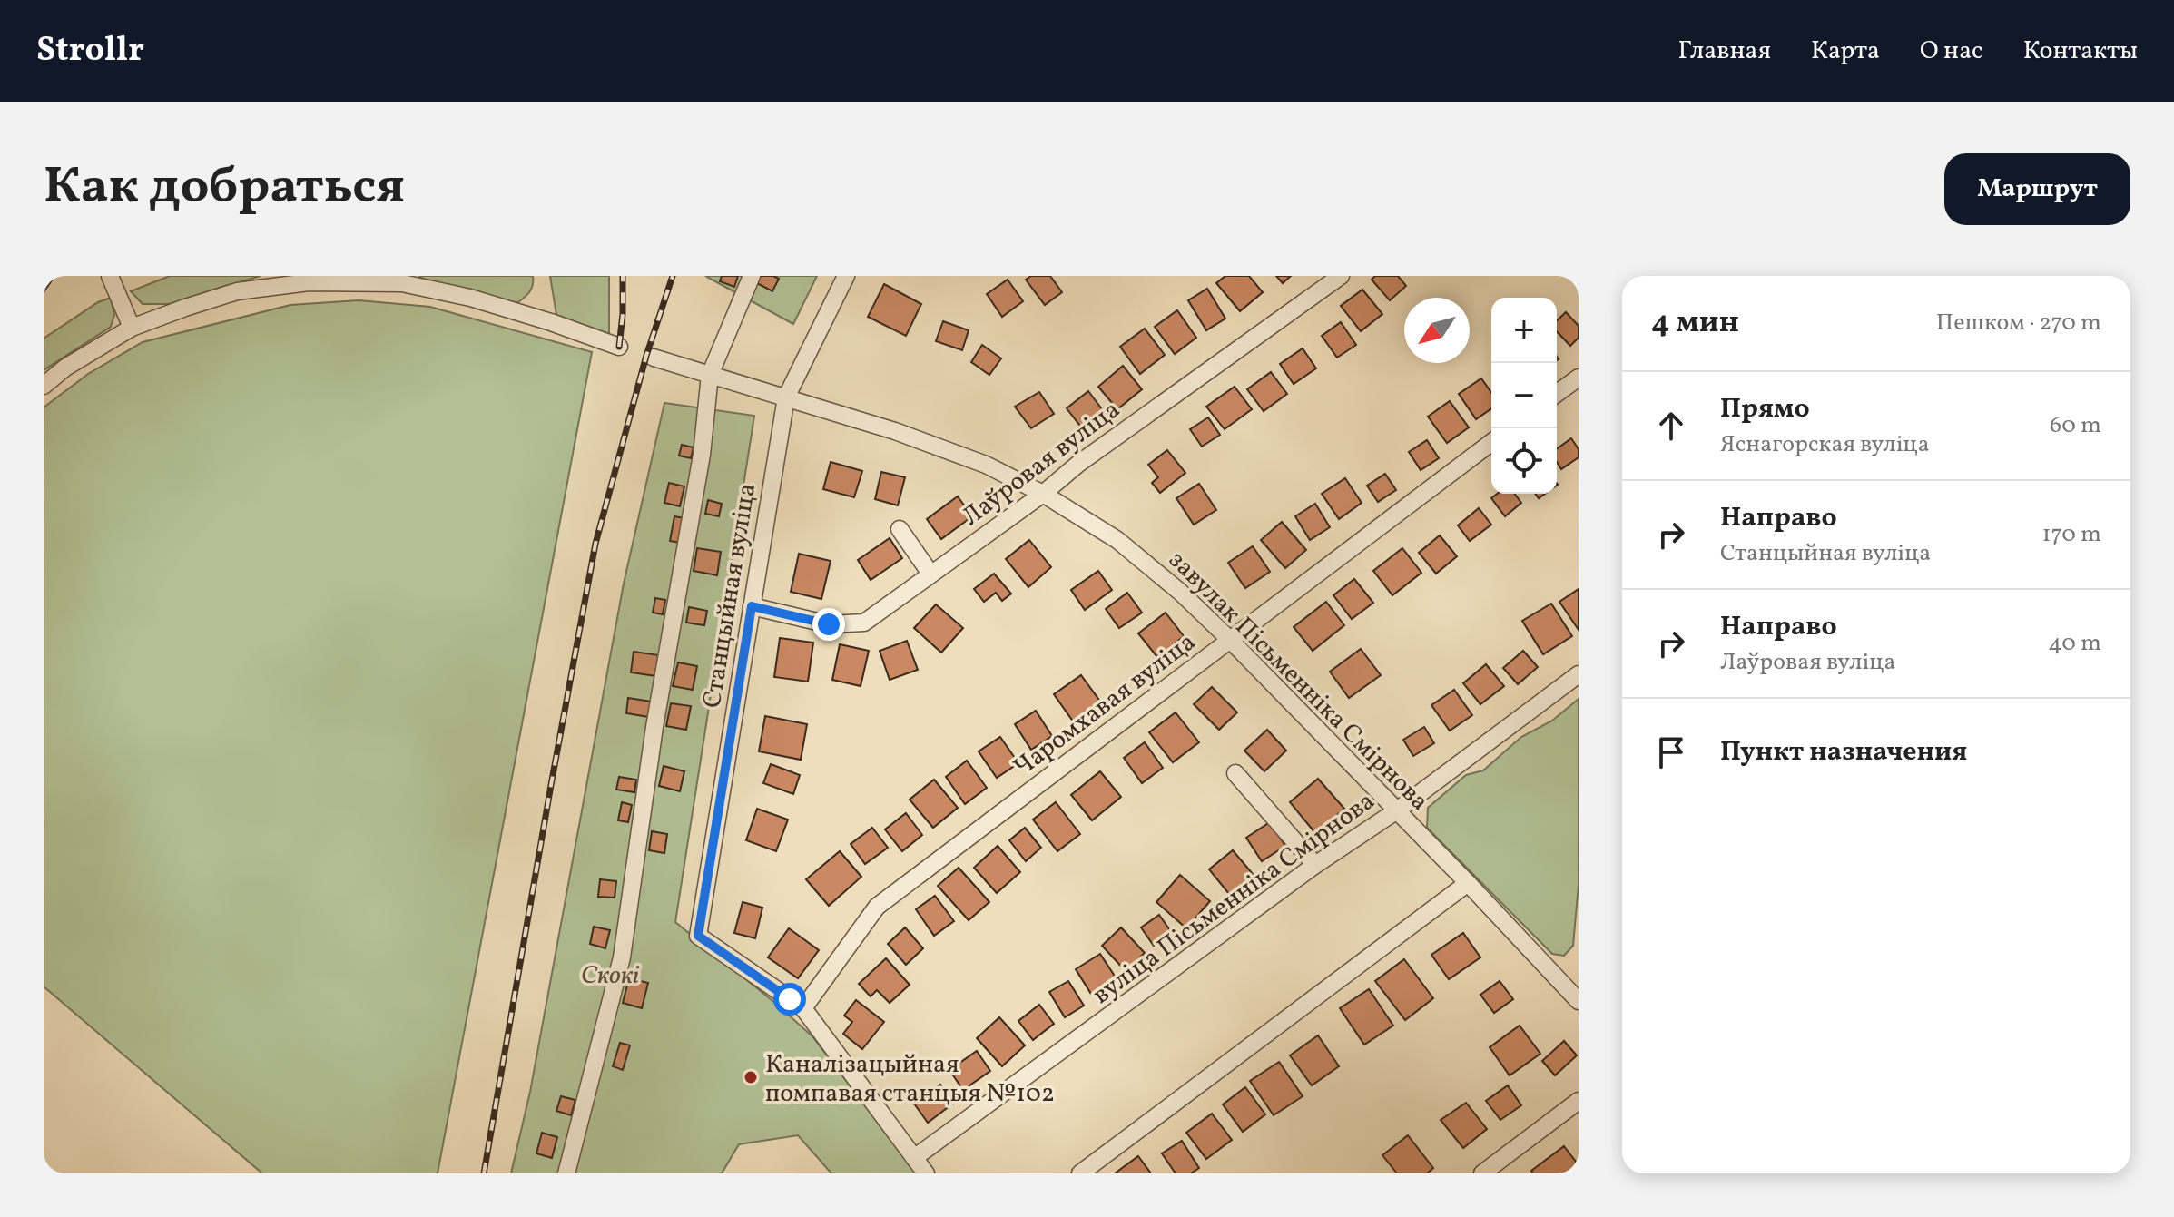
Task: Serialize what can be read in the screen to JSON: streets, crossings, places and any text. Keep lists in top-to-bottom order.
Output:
{
  "streets": {
    "street": [
      "Лаўровая вуліца",
      "Станцыйная вуліца",
      "завулак Пісьменніка Смірнова",
      "Чаромхавая вуліца",
      "вуліца Пісьменніка Смірнова"
    ]
  },
  "crossings": [
    ["Лаўровая вуліца", "Станцыйная вуліца"],
    ["Лаўровая вуліца", "завулак Пісьменніка Смірнова"],
    ["Станцыйная вуліца", "завулак Пісьменніка Смірнова"],
    ["Станцыйная вуліца", "Чаромхавая вуліца"],
    ["завулак Пісьменніка Смірнова", "Чаромхавая вуліца"],
    ["завулак Пісьменніка Смірнова", "вуліца Пісьменніка Смірнова"]
  ],
  "parks": ["Скокі"],
  "places": ["Каналізацыйная помпавая станцыя №102"],
  "north": "bottom left",
  "page": {
    "header": "Strollr",
    "nav": [
      "Главная",
      "Карта",
      "О нас",
      "Контакты"
    ],
    "title": "Как добраться",
    "buttons": "Маршрут",
    "heading": ["4 мин", "Пешком · 270 m"],
    "map_buttons": ["+", "−"],
    "list": [
      ["Прямо", "Яснагорская вуліца", "60 m"],
      ["Направо", "Станцыйная вуліца", "170 m"],
      ["Направо", "Лаўровая вуліца", "40 m"],
      "Пункт назначения"
    ]
  }
}
